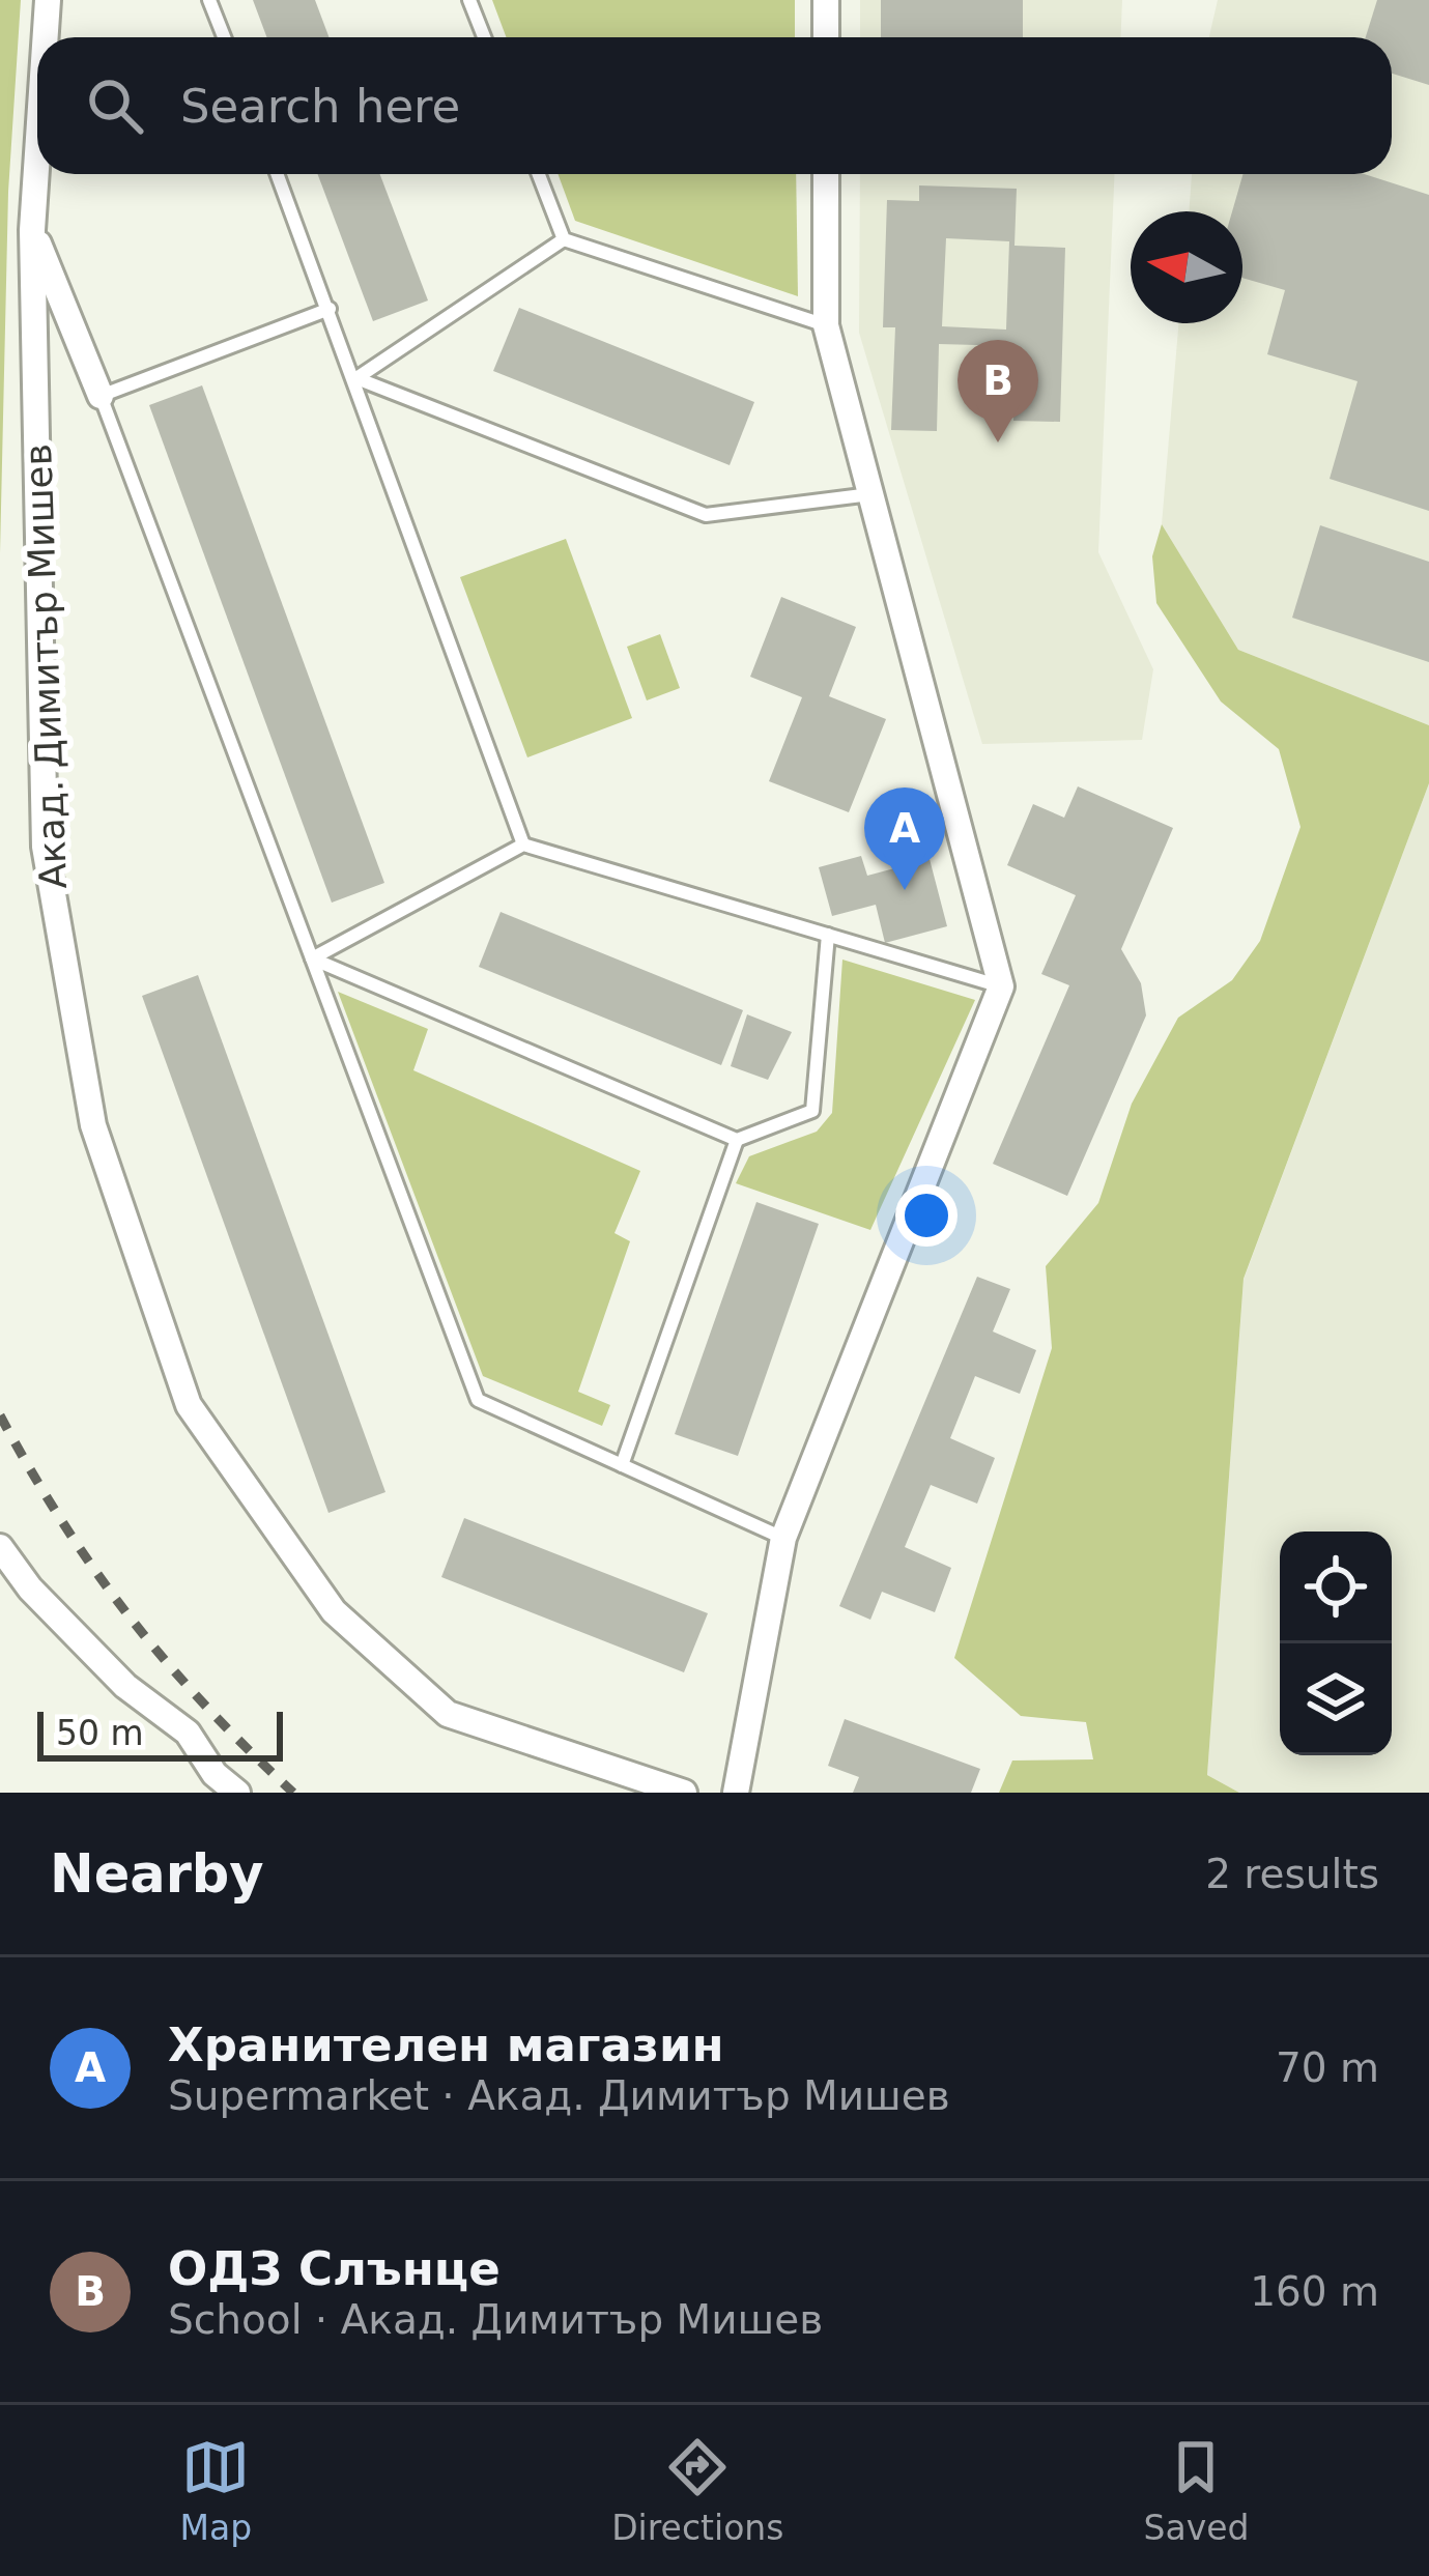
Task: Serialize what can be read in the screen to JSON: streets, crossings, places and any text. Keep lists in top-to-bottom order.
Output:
{
  "streets": {
    "street": ["Акад. Димитър Мишев"]
  },
  "scale_bar": "50 m",
  "north": "left",
  "page": {
    "search": "Search here",
    "pins": ["B", "A"],
    "scale": "50 m",
    "heading": ["Nearby", "2 results"],
    "list": [
      {
        "mark": "A",
        "name": "Хранителен магазин",
        "note": "Supermarket · Акад. Димитър Мишев",
        "value": "70 m"
      },
      {
        "mark": "B",
        "name": "ОДЗ Слънце",
        "note": "School · Акад. Димитър Мишев",
        "value": "160 m"
      }
    ],
    "nav": ["Map", "Directions", "Saved"]
  }
}
